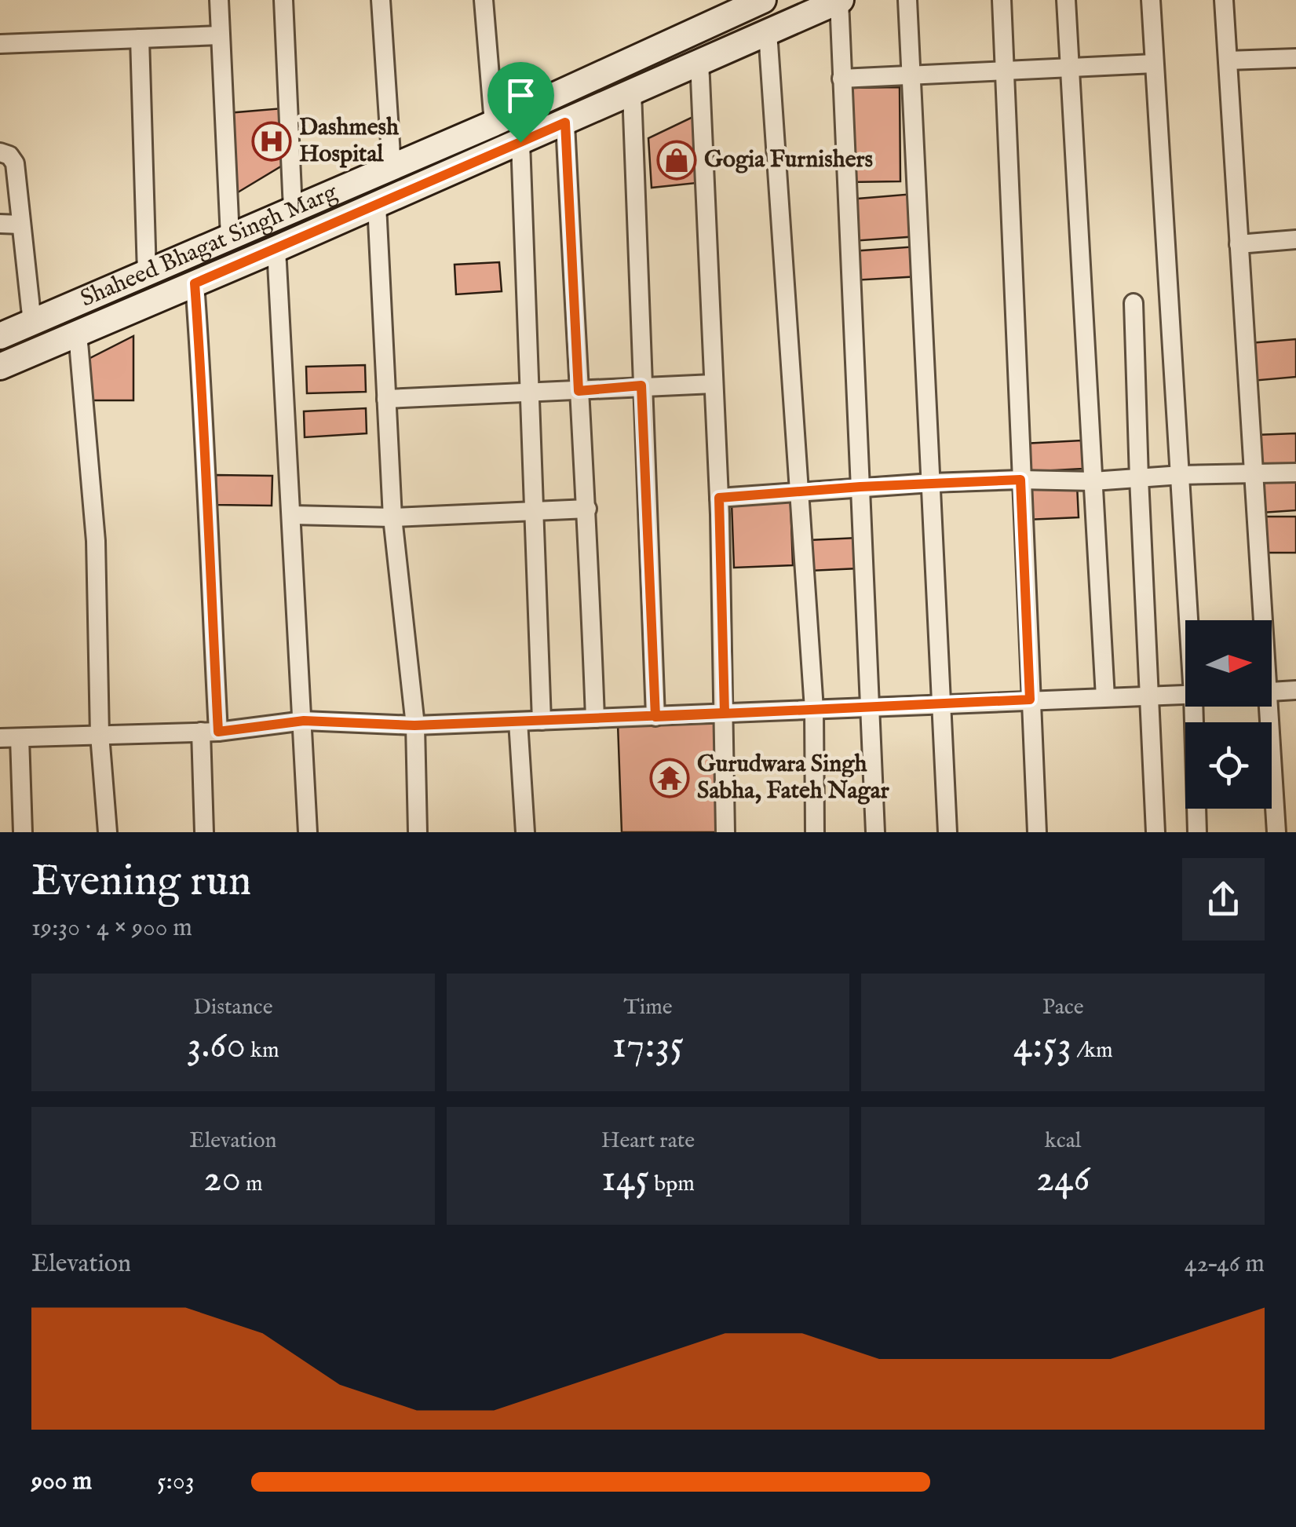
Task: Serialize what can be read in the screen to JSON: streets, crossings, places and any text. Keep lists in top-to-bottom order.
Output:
{
  "streets": {
    "main road": ["Shaheed Bhagat Singh Marg"]
  },
  "places": {
    "hospital": ["Dashmesh Hospital"],
    "shop": ["Gogia Furnishers"],
    "temple": ["Gurudwara Singh Sabha, Fateh Nagar"]
  },
  "north": "right",
  "page": {
    "heading": ["Evening run", "19:30 · 4 × 900 m"],
    "stats": [
      ["Distance", "3.60 km"],
      ["Time", "17:35"],
      ["Pace", "4:53 /km"],
      ["Elevation", "20 m"],
      ["Heart rate", "145 bpm"],
      ["kcal", "246"]
    ],
    "chart": ["Elevation", "42–46 m"],
    "list": [
      {
        "name": "900 m",
        "note": "5:03"
      }
    ]
  }
}
